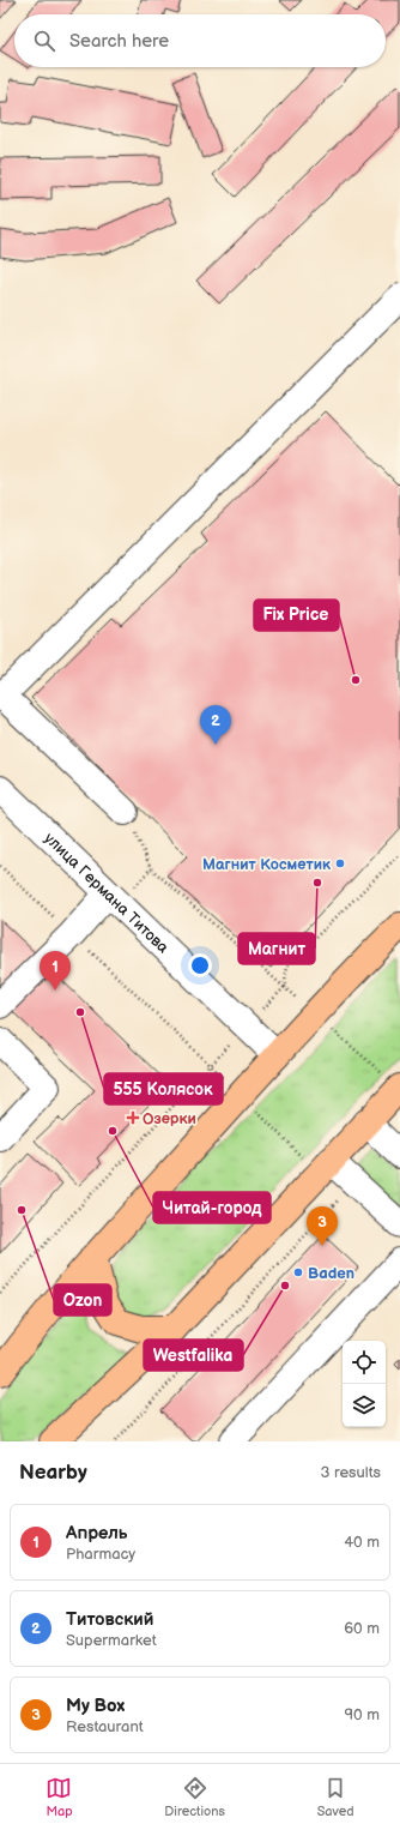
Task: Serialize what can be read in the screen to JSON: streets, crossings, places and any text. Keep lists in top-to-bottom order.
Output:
{
  "streets": {
    "street": ["улица Германа Титова"]
  },
  "places": {
    "other": [
      "Fix Price",
      "Магнит Косметик",
      "Магнит",
      "555 Колясок",
      "Читай-город",
      "Ozon",
      "Baden",
      "Westfalika"
    ],
    "health": ["Озерки"]
  },
  "page": {
    "search": "Search here",
    "pins": ["2", "1", "3"],
    "heading": ["Nearby", "3 results"],
    "list": [
      {
        "mark": "1",
        "name": "Апрель",
        "note": "Pharmacy",
        "value": "40 m"
      },
      {
        "mark": "2",
        "name": "Титовский",
        "note": "Supermarket",
        "value": "60 m"
      },
      {
        "mark": "3",
        "name": "My Box",
        "note": "Restaurant",
        "value": "90 m"
      }
    ],
    "nav": ["Map", "Directions", "Saved"]
  }
}
